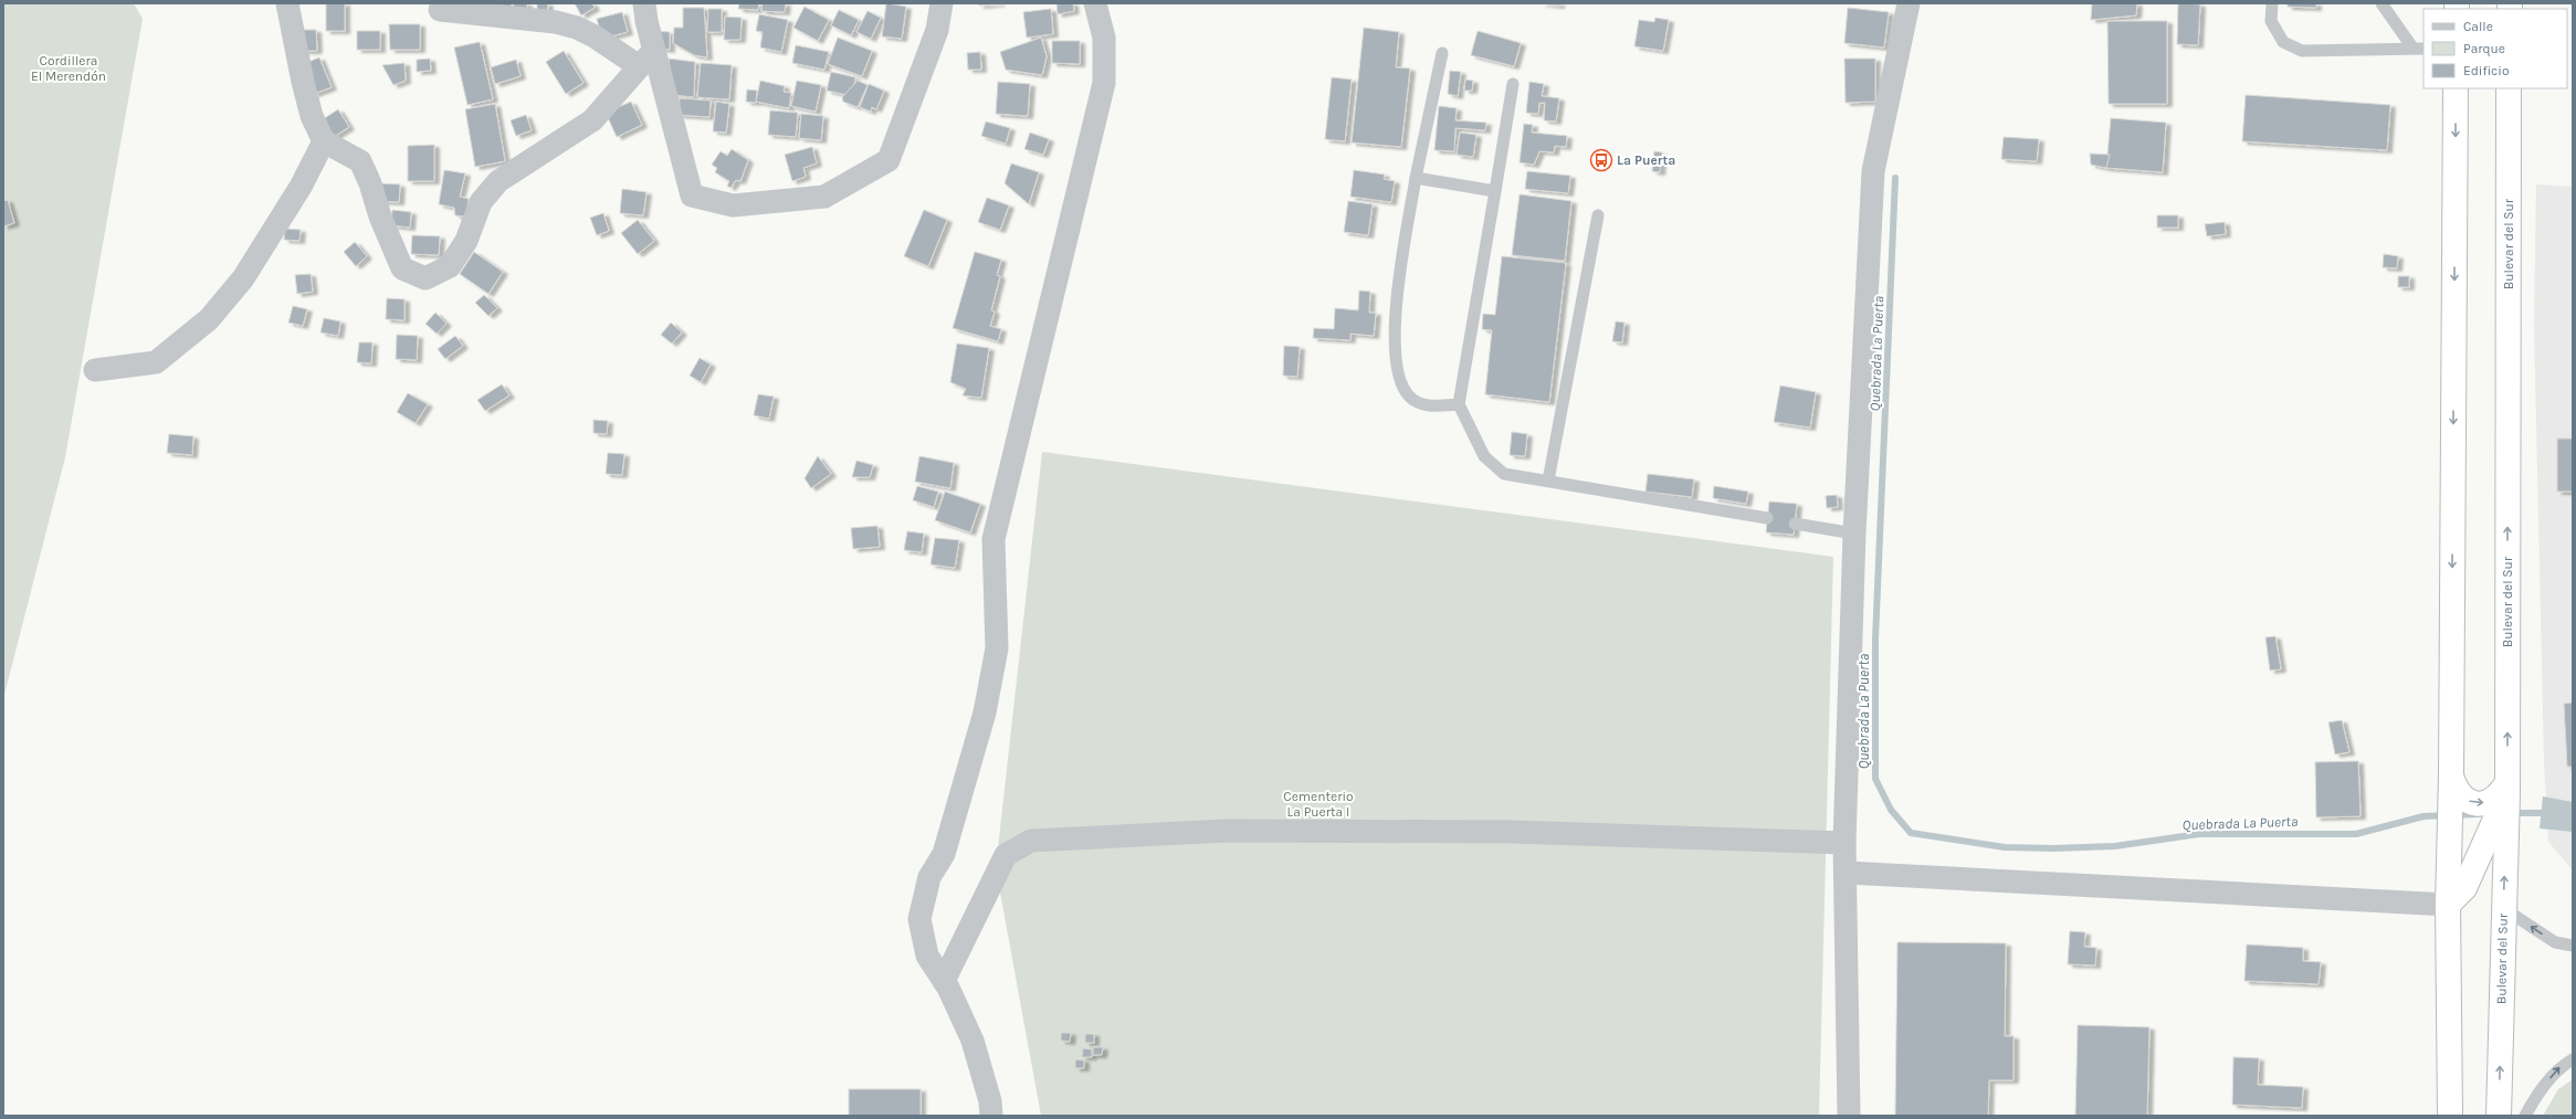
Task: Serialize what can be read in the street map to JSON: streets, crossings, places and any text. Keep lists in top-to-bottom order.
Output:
{
  "streets": {
    "highway": ["Bulevar del Sur"]
  },
  "water": ["Quebrada La Puerta"],
  "parks": ["Cordillera El Merendón", "Cementerio La Puerta I"],
  "places": {
    "bus stop": ["La Puerta"]
  },
  "legend": ["Calle", "Parque", "Edificio"]
}
